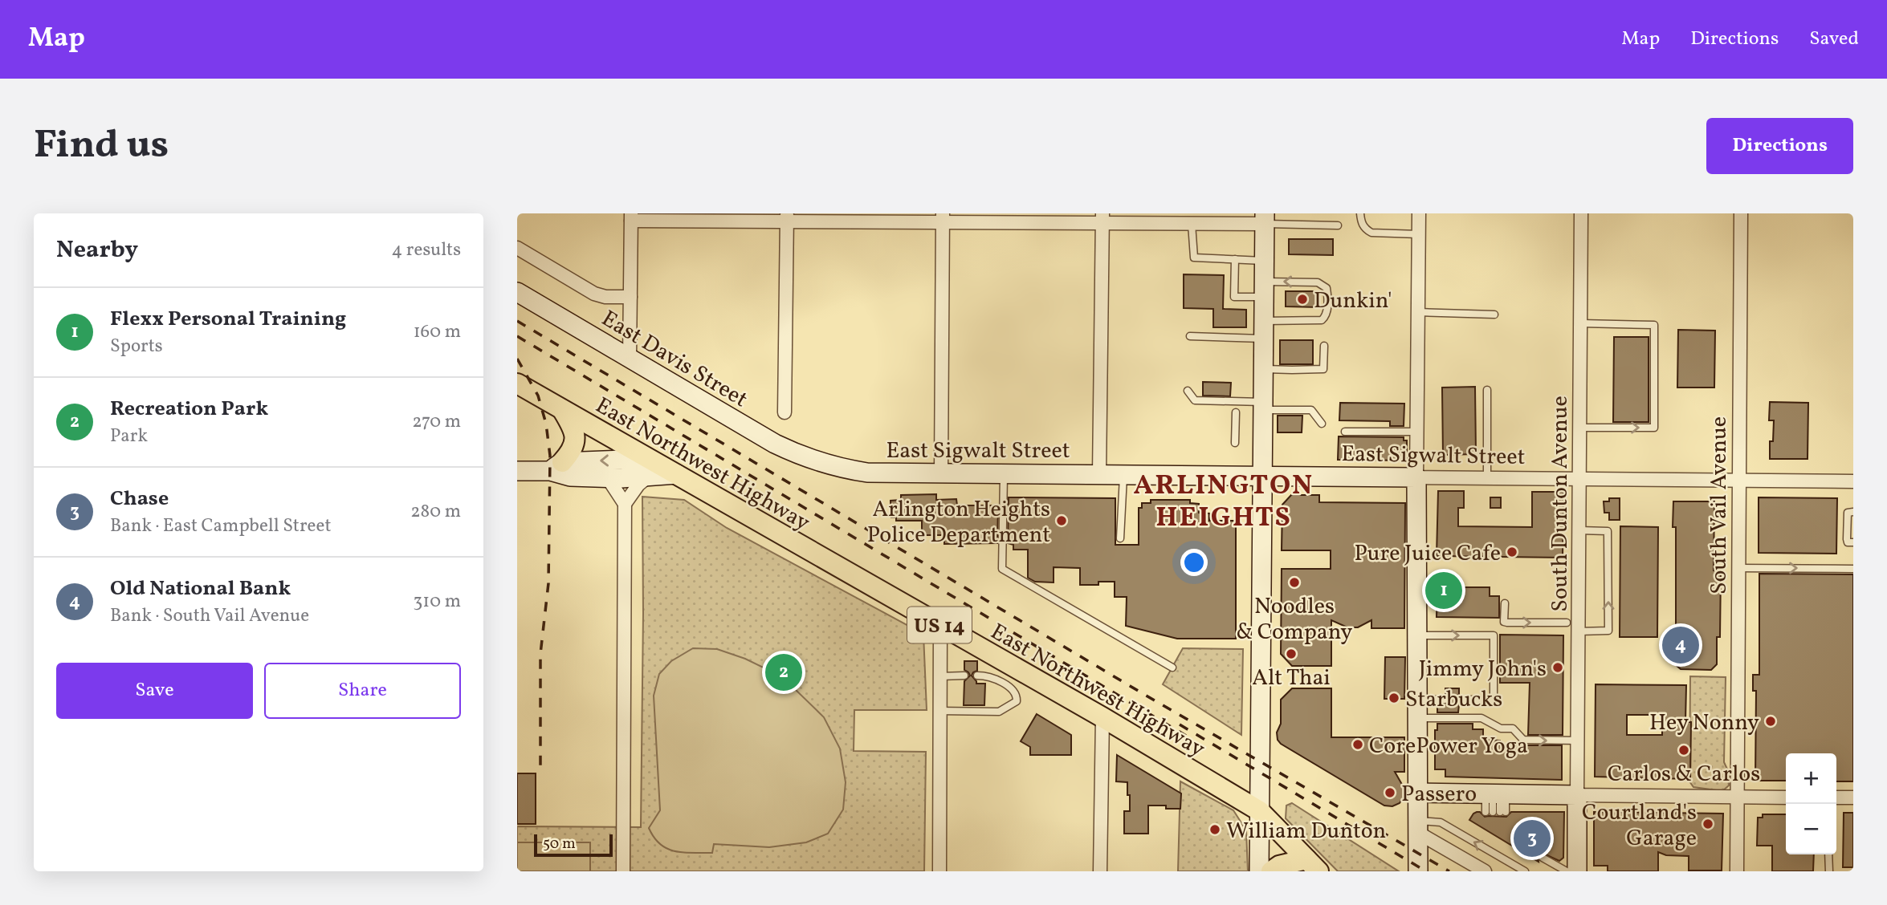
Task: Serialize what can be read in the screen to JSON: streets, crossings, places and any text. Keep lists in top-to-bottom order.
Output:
{
  "streets": {
    "main road": ["East Northwest Highway", "US 14"],
    "street": [
      "East Davis Street",
      "East Sigwalt Street",
      "South Dunton Avenue",
      "South Vail Avenue"
    ]
  },
  "crossings": [
    ["East Davis Street", "East Sigwalt Street"],
    ["East Sigwalt Street", "South Dunton Avenue"],
    ["East Sigwalt Street", "South Vail Avenue"]
  ],
  "districts": ["ARLINGTON HEIGHTS"],
  "places": [
    "Dunkin'",
    "Arlington Heights Police Department",
    "Pure Juice Cafe",
    "Noodles & Company",
    "Alt Thai",
    "Jimmy John's",
    "Starbucks",
    "Hey Nonny",
    "CorePower Yoga",
    "Carlos & Carlos",
    "Passero",
    "Courtland's Garage",
    "William Dunton"
  ],
  "scale_bar": "50 m",
  "page": {
    "header": "Map",
    "nav": ["Map", "Directions", "Saved"],
    "buttons": [
      "Directions",
      ["Save", "Share"]
    ],
    "title": "Find us",
    "heading": ["Nearby", "4 results"],
    "list": [
      {
        "mark": "1",
        "name": "Flexx Personal Training",
        "note": "Sports",
        "value": "160 m"
      },
      {
        "mark": "2",
        "name": "Recreation Park",
        "note": "Park",
        "value": "270 m"
      },
      {
        "mark": "3",
        "name": "Chase",
        "note": "Bank · East Campbell Street",
        "value": "280 m"
      },
      {
        "mark": "4",
        "name": "Old National Bank",
        "note": "Bank · South Vail Avenue",
        "value": "310 m"
      }
    ],
    "pins": [
      "1",
      "4",
      "2",
      "3"
    ],
    "map_buttons": ["+", "−"],
    "scale": "50 m"
  }
}
